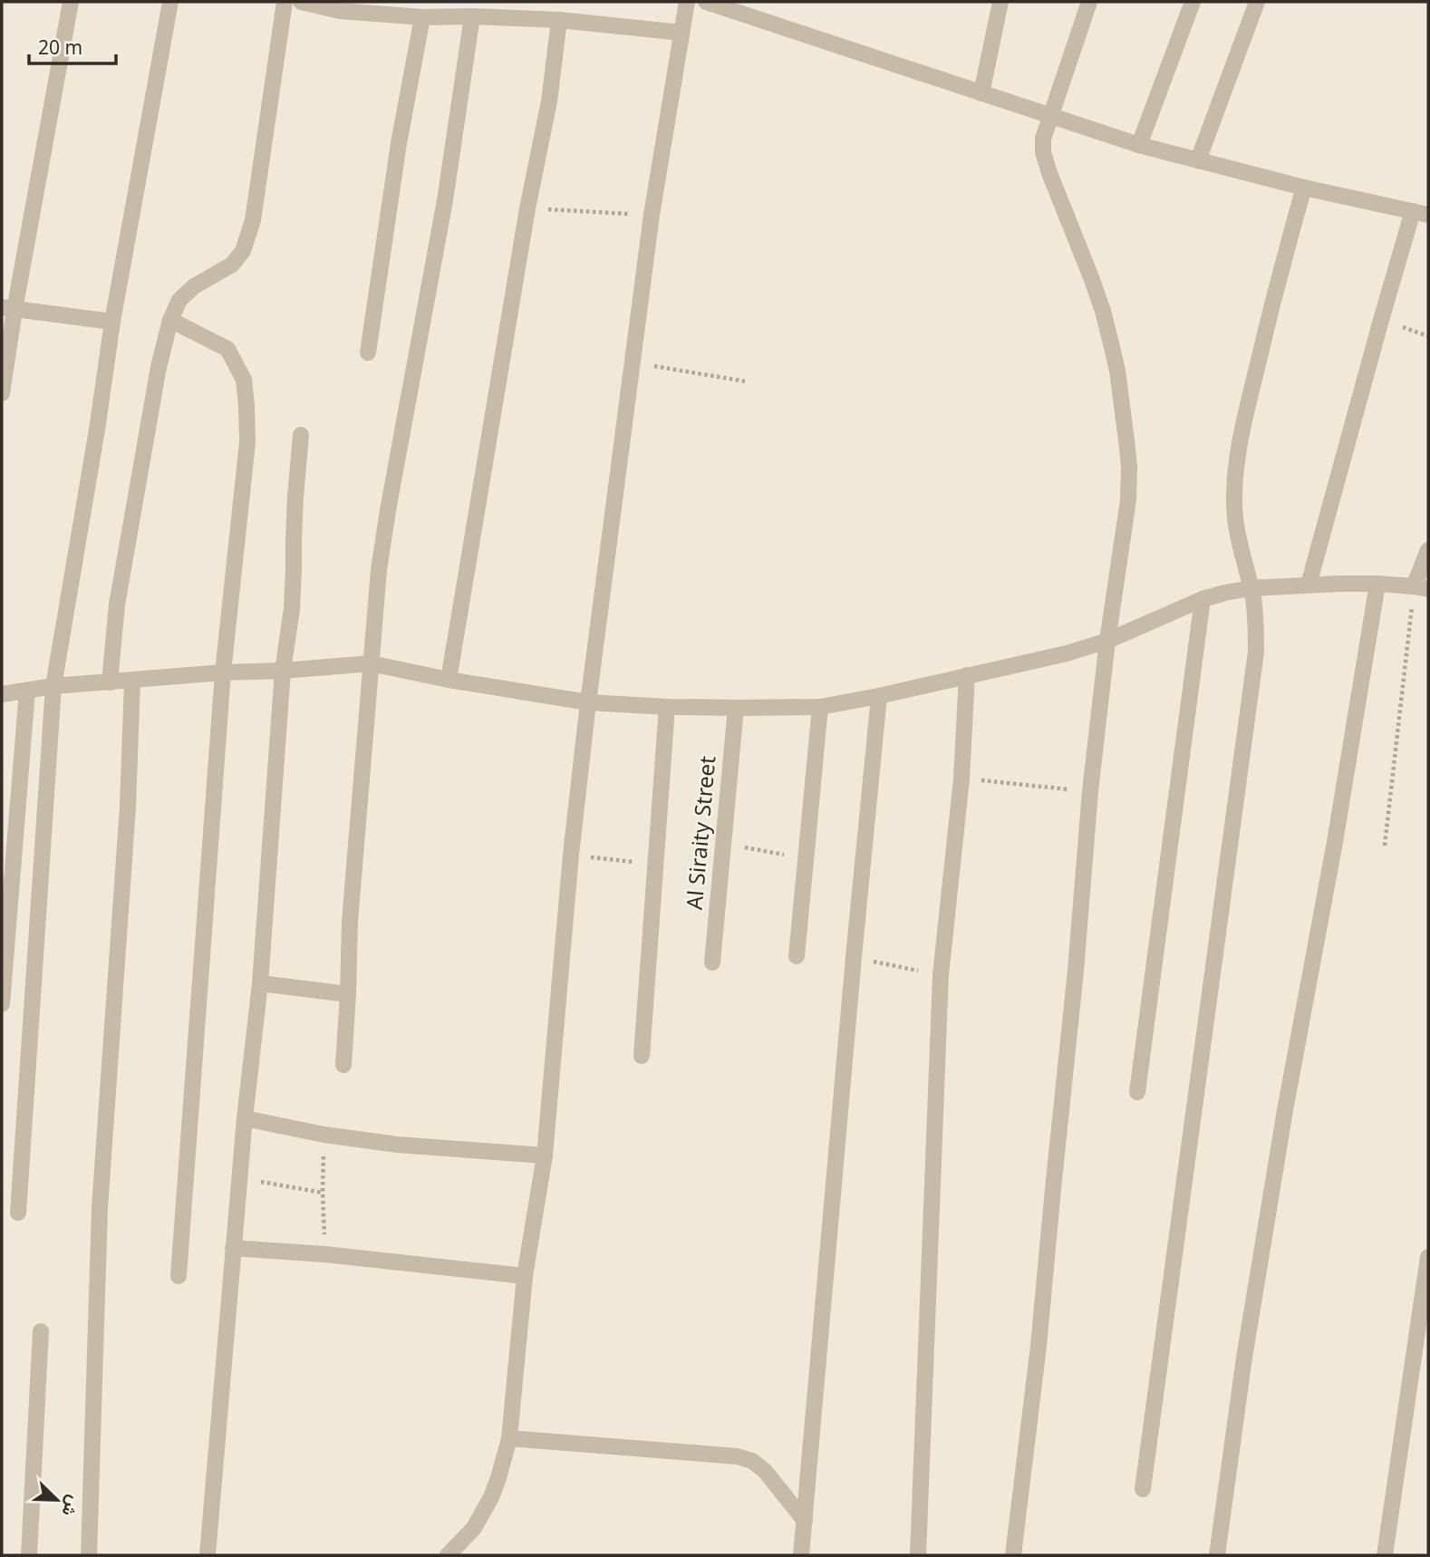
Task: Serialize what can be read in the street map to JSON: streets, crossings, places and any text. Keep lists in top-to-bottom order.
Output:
{
  "streets": {
    "street": ["Al Siraity Street"]
  },
  "scale_bar": "20 m",
  "north": "bottom right"
}
